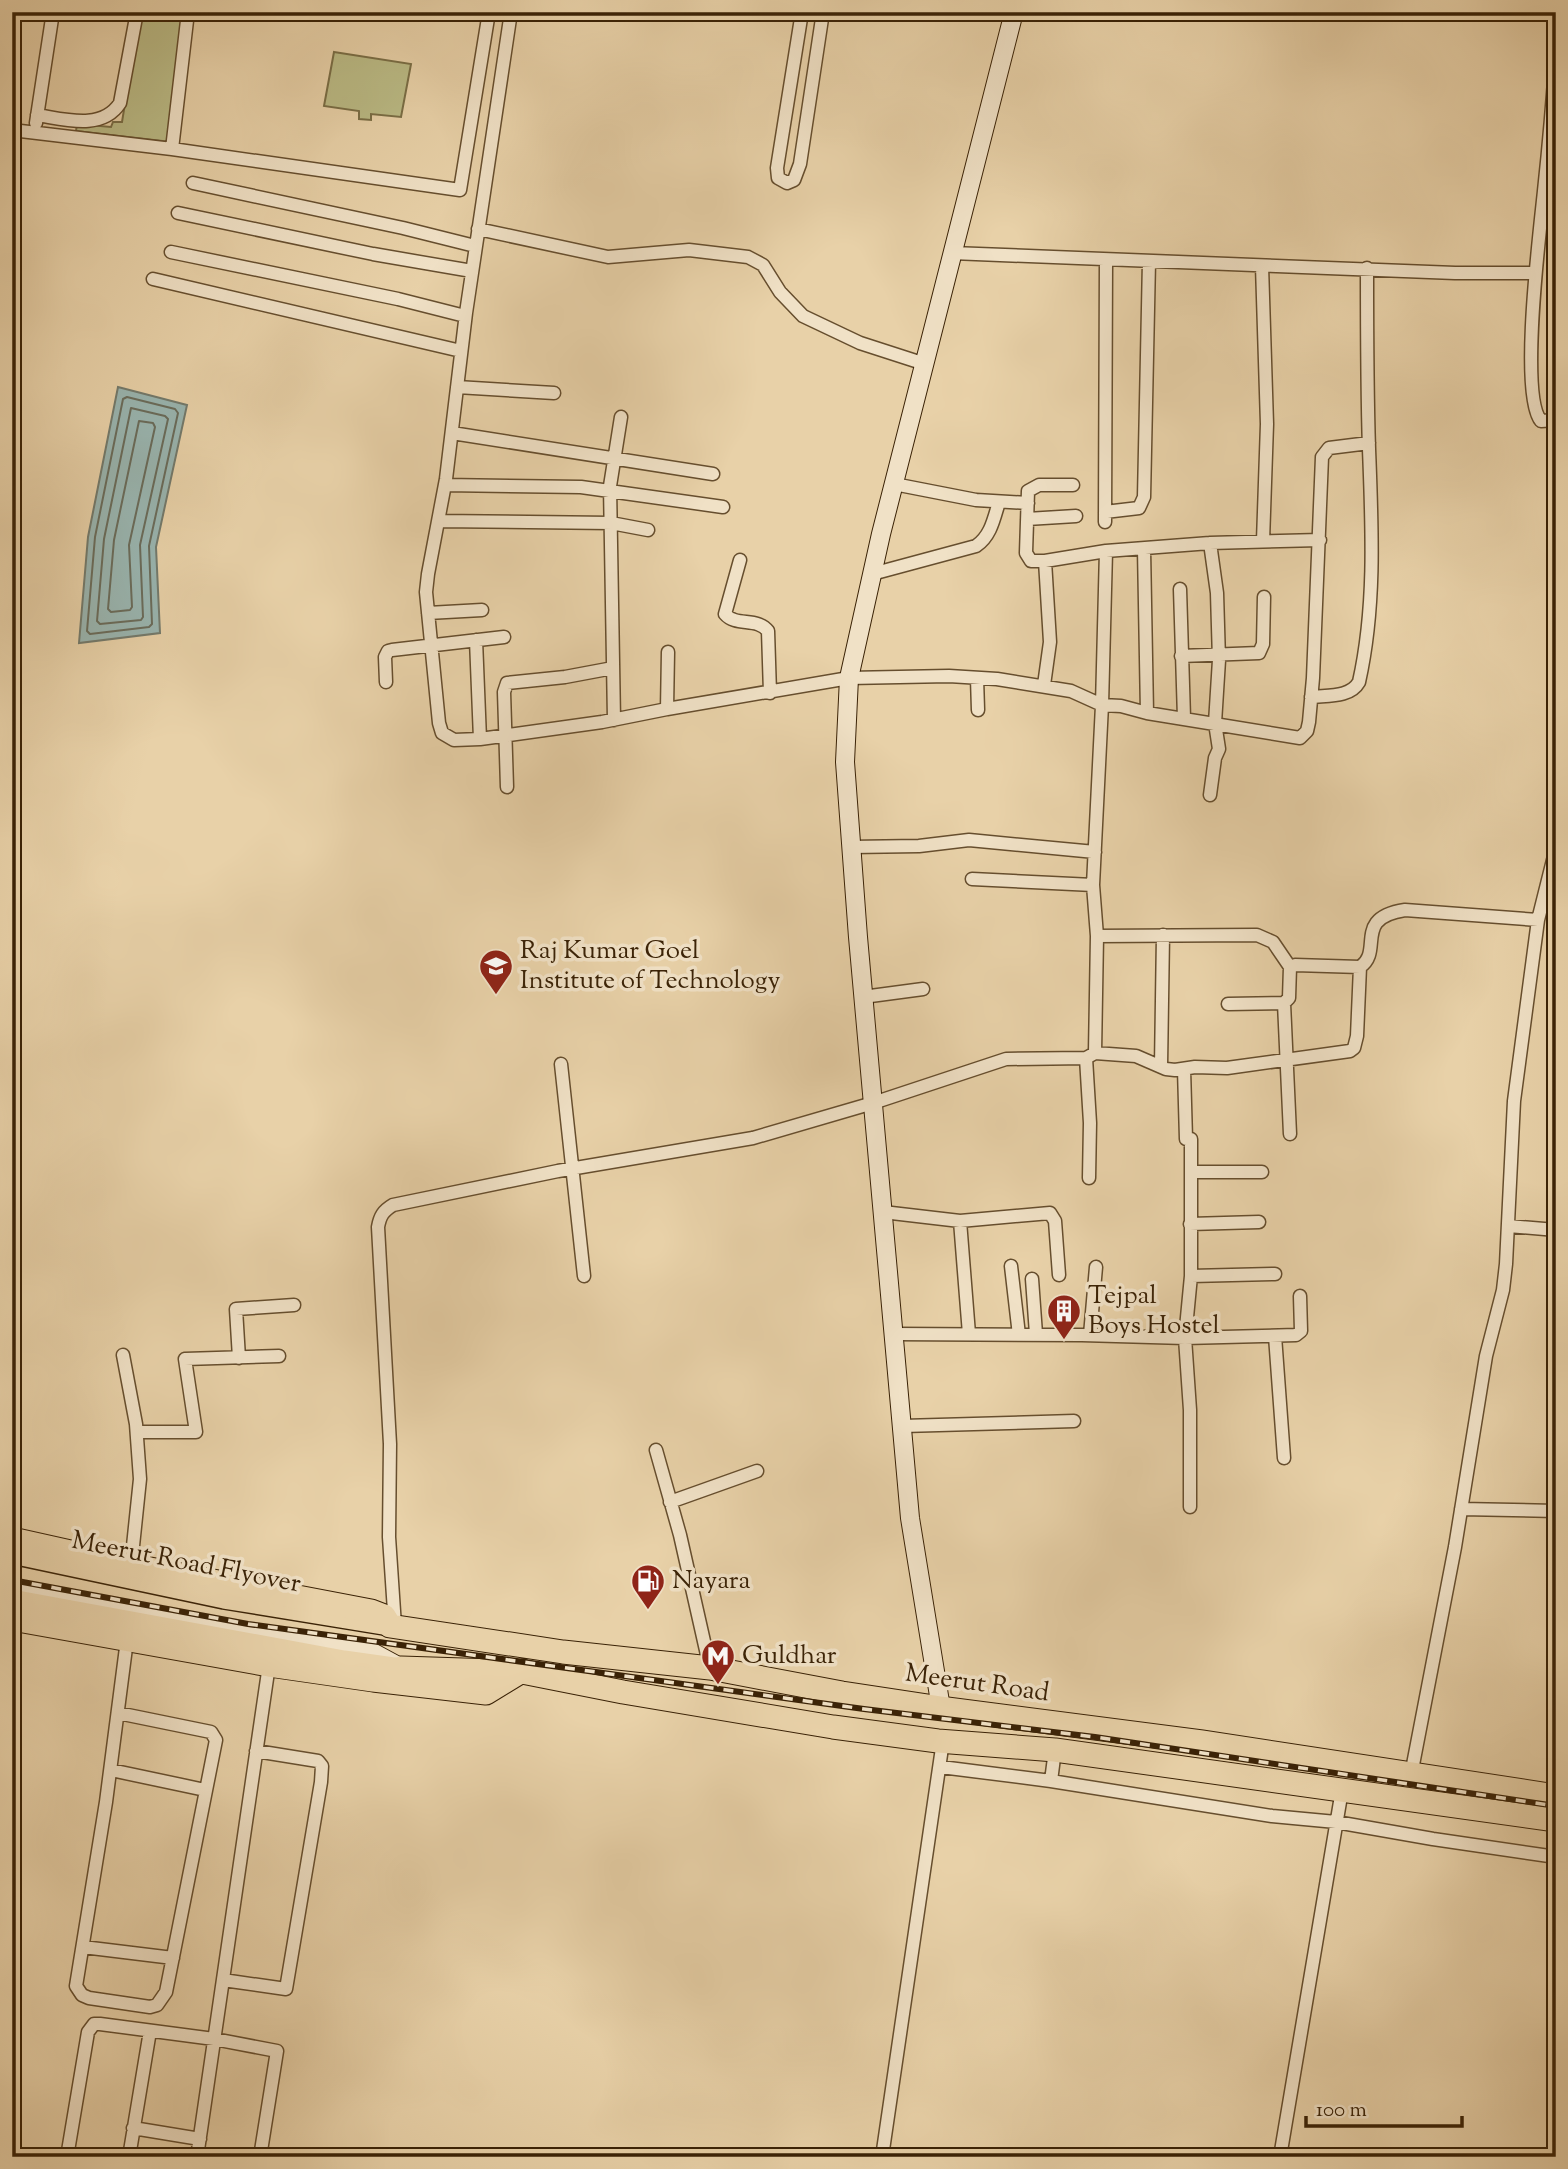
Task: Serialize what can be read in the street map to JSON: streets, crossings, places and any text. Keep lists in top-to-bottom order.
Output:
{
  "streets": {
    "highway": ["Meerut Road"],
    "main road": ["Meerut Road Flyover"]
  },
  "crossings": [
    ["Meerut Road Flyover", "Meerut Road"]
  ],
  "places": {
    "school or university": ["Raj Kumar Goel Institute of Technology"],
    "building": ["Tejpal Boys Hostel"],
    "fuel station": ["Nayara"],
    "metro station": ["Guldhar"]
  },
  "scale_bar": "100 m"
}
